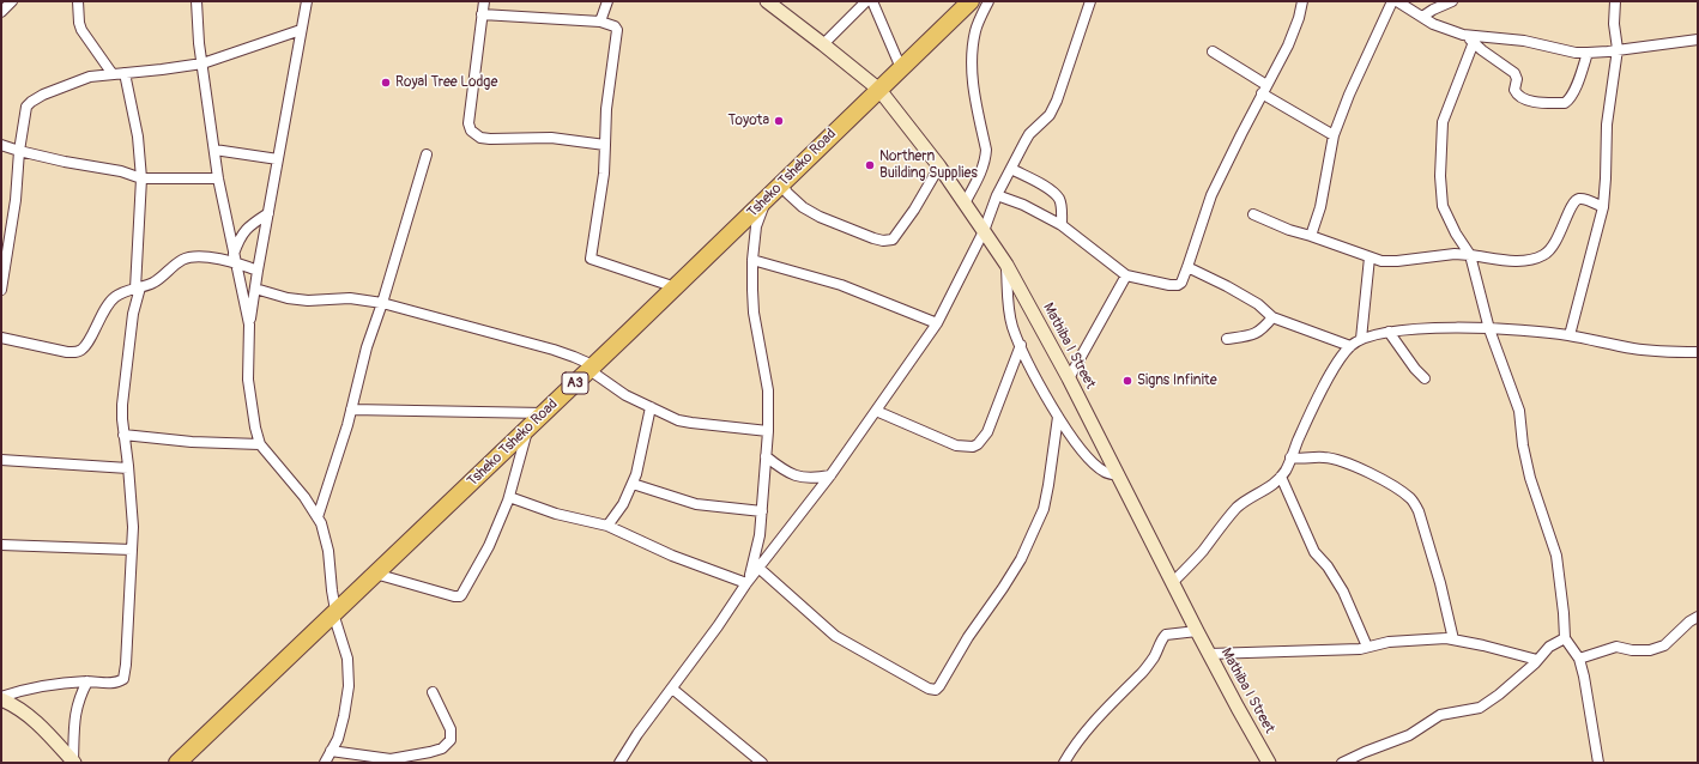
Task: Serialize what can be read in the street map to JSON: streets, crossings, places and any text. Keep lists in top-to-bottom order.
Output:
{
  "streets": {
    "highway": ["Tsheko Tsheko Road", "A3"],
    "street": ["Mathiba I Street"]
  },
  "crossings": [
    ["Tsheko Tsheko Road", "Mathiba I Street"]
  ],
  "places": [
    "Royal Tree Lodge",
    "Toyota",
    "Northern Building Supplies",
    "Signs Infinite"
  ]
}
